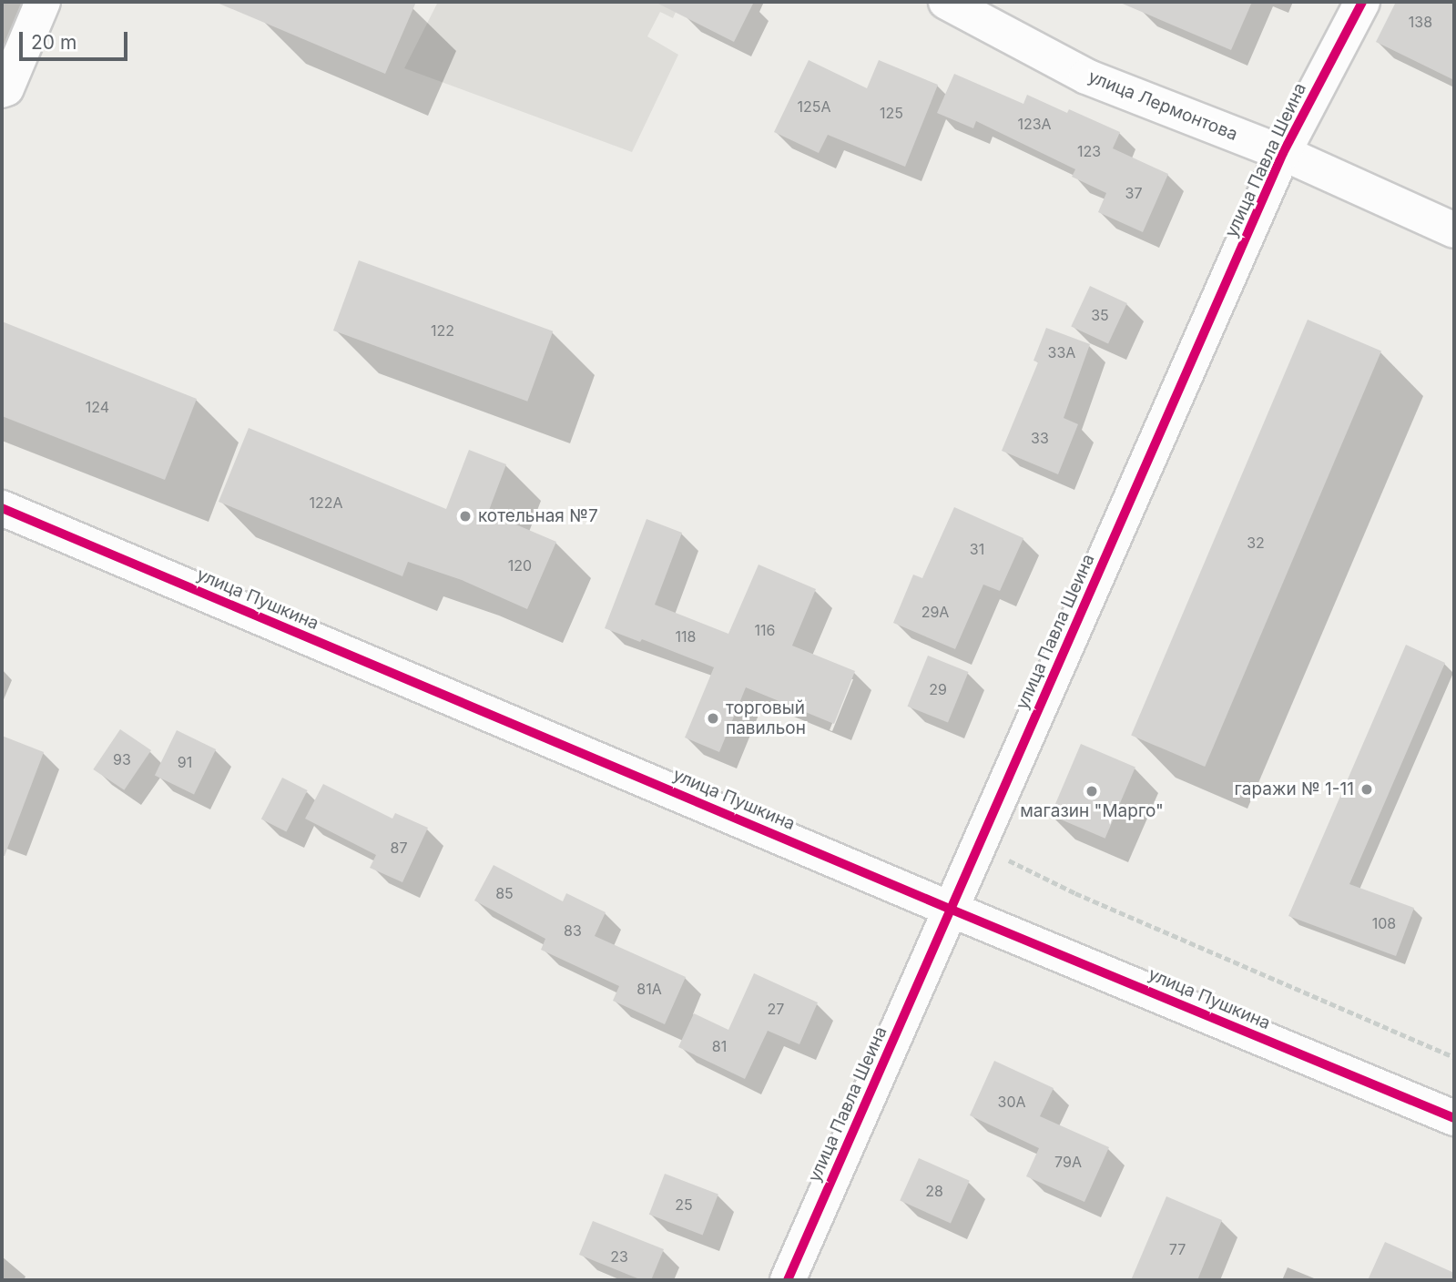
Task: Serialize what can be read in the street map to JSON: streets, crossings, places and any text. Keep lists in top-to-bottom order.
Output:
{
  "streets": {
    "street": ["улица Лермонтова", "улица Павла Шеина", "улица Пушкина"]
  },
  "crossings": [
    ["улица Лермонтова", "улица Павла Шеина"],
    ["улица Павла Шеина", "улица Пушкина"]
  ],
  "places": [
    "котельная №7",
    "торговый павильон",
    "гаражи № 1-11",
    "магазин \"Марго\""
  ],
  "house_numbers": [
    "138",
    "125А",
    "125",
    "123А",
    "123",
    "37",
    "35",
    "122",
    "33А",
    "124",
    "33",
    "122А",
    "32",
    "31",
    "120",
    "29А",
    "116",
    "118",
    "29",
    "93",
    "91",
    "87",
    "85",
    "108",
    "83",
    "81А",
    "27",
    "81",
    "30А",
    "79А",
    "28",
    "25",
    "77",
    "23"
  ],
  "scale_bar": "20 m"
}
